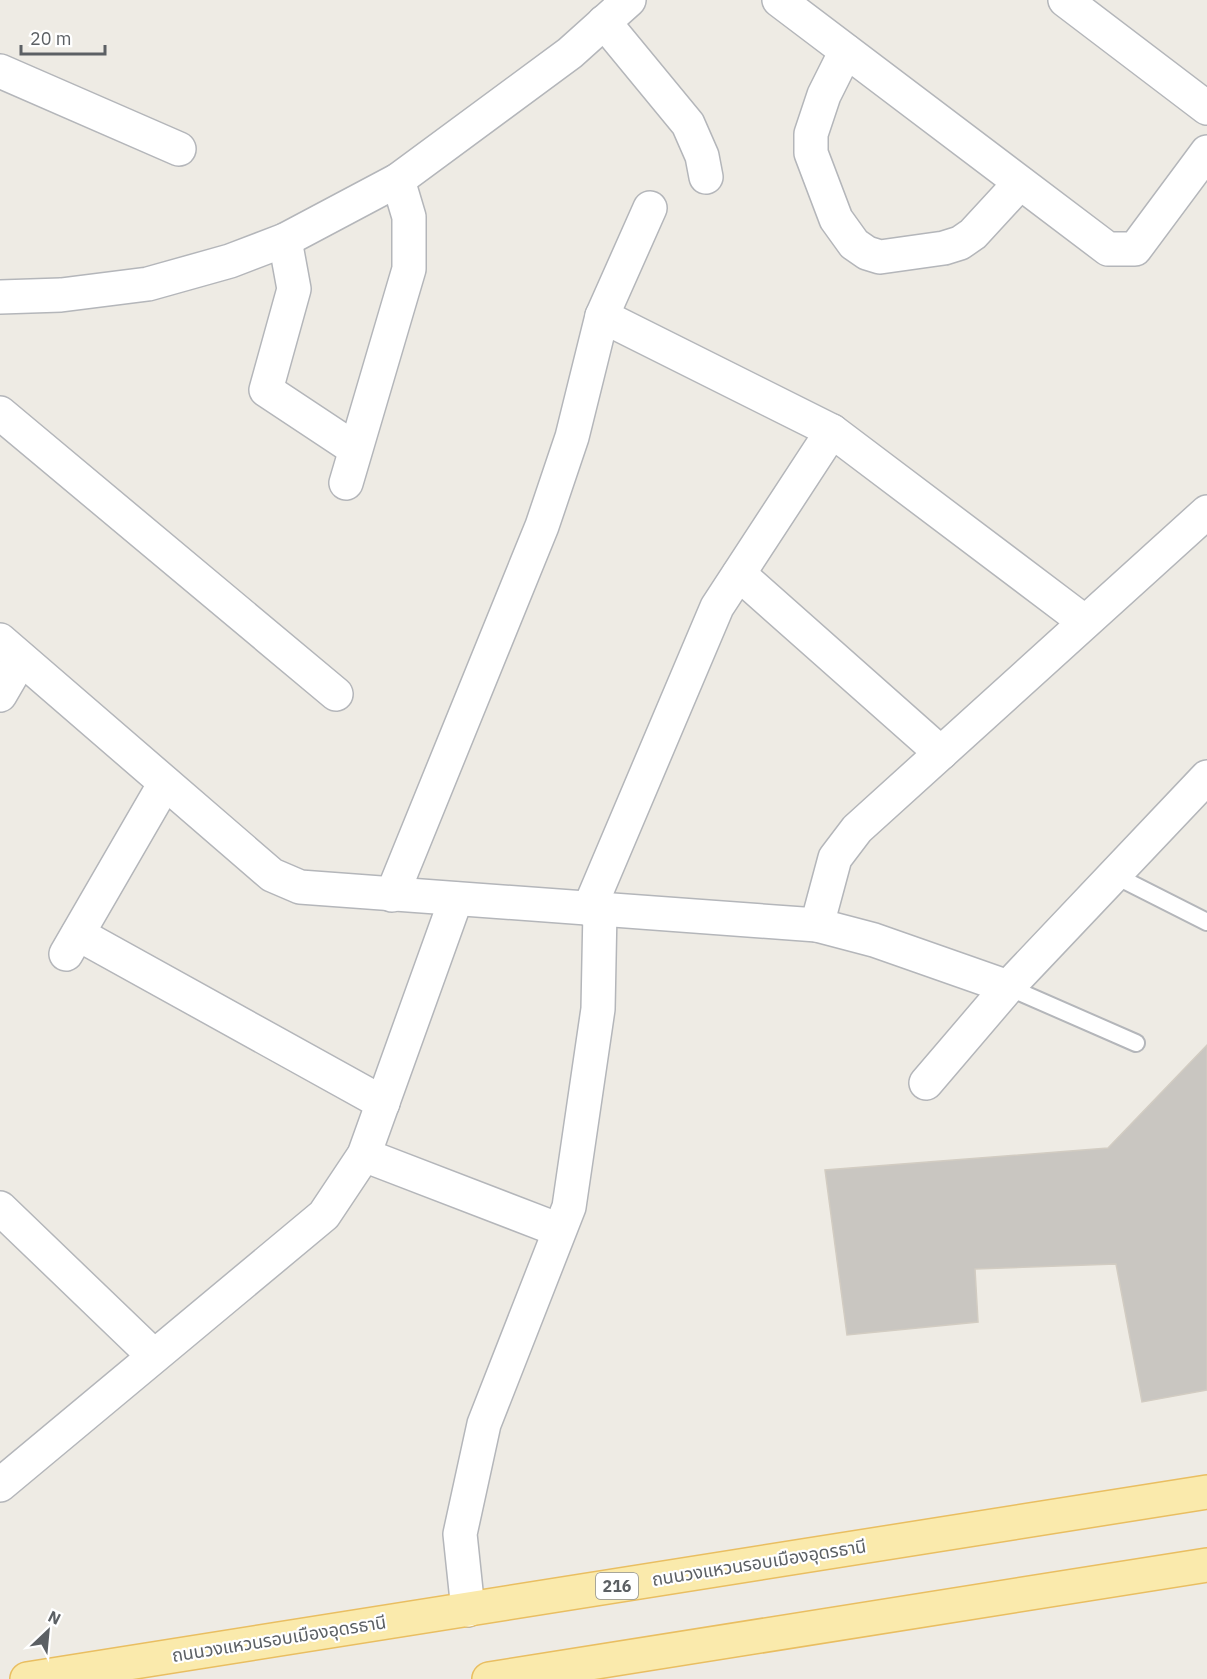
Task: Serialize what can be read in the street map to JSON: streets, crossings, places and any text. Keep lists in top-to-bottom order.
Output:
{
  "streets": {
    "main road": ["ถนนวงแหวนรอบเมืองอุดรธานี", "216"]
  },
  "scale_bar": "20 m",
  "north": "top right"
}
